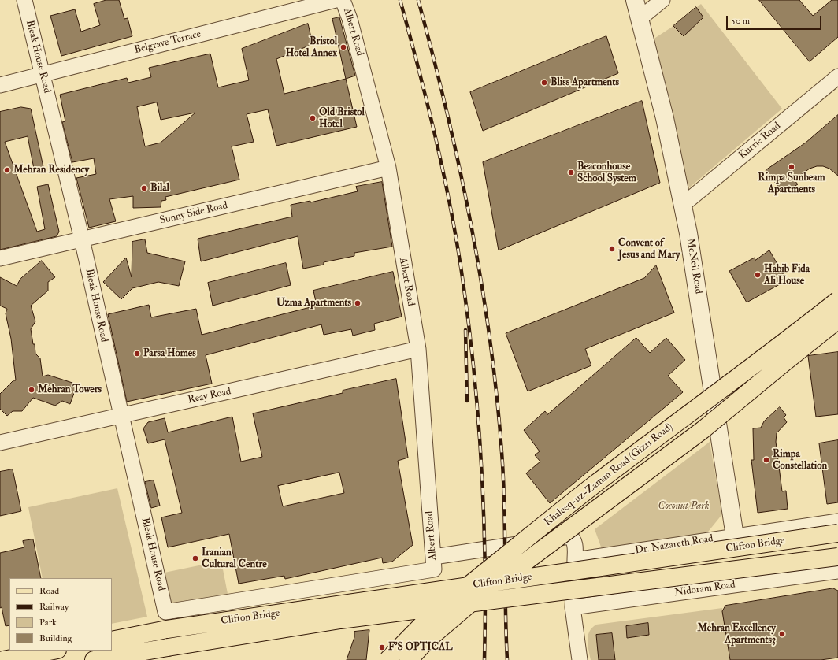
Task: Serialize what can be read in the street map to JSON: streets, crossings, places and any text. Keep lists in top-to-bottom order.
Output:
{
  "streets": {
    "main road": ["Khaleeq-uz-Zaman Road (Gizri Road)", "Clifton Bridge"],
    "street": [
      "Albert Road",
      "Belgrave Terrace",
      "Bleak House Road",
      "Kurrie Road",
      "Sunny Side Road",
      "McNeil Road",
      "Reay Road",
      "Dr. Nazareth Road",
      "Nidoram Road"
    ]
  },
  "crossings": [
    ["Albert Road", "Bleak House Road"],
    ["Albert Road", "Sunny Side Road"],
    ["Albert Road", "Reay Road"],
    ["Belgrave Terrace", "Bleak House Road"],
    ["Bleak House Road", "Sunny Side Road"],
    ["Bleak House Road", "Reay Road"],
    ["Kurrie Road", "McNeil Road"],
    ["McNeil Road", "Dr. Nazareth Road"]
  ],
  "parks": ["Coconut Park"],
  "places": [
    "Bristol Hotel Annex",
    "Bliss Apartments",
    "Old Bristol Hotel",
    "Rimpa Sunbeam Apartments",
    "Mehran Residency",
    "Beaconhouse School System",
    "Bilal",
    "Convent of Jesus and Mary",
    "Habib Fida Ali House",
    "Uzma Apartments",
    "Parsa Homes",
    "Mehran Towers",
    "Rimpa Constellation",
    "Iranian Cultural Centre",
    "Mehran Excellency Apartments3",
    "F'S OPTICAL"
  ],
  "legend": [
    "Road",
    "Railway",
    "Park",
    "Building"
  ],
  "scale_bar": "50 m"
}
